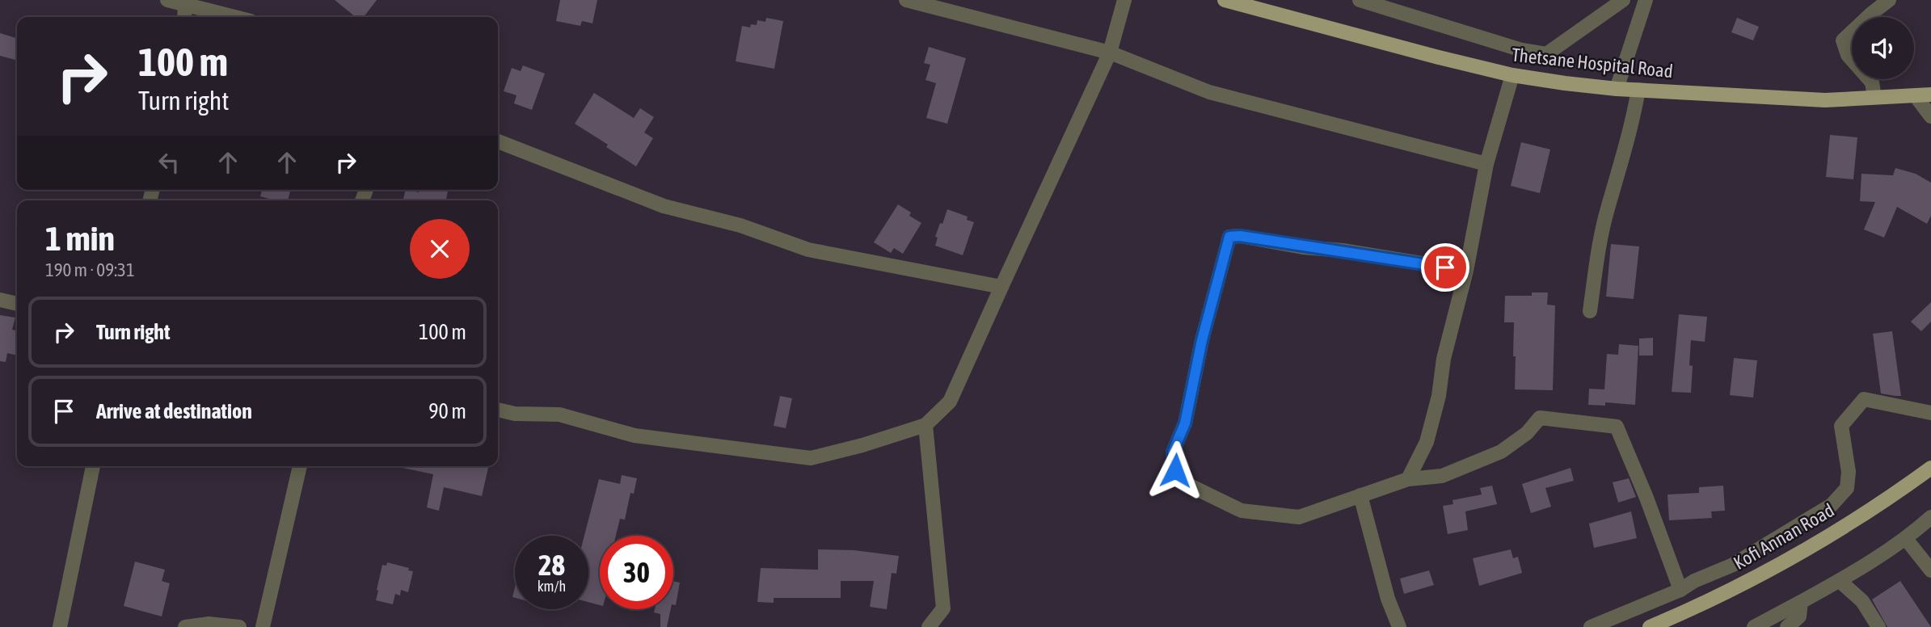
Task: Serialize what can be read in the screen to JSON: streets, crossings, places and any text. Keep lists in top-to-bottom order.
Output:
{
  "streets": {
    "main road": ["Thetsane Hospital Road", "Kofi Annan Road"]
  },
  "page": {
    "turn": ["100 m", "Turn right"],
    "heading": ["1 min", "190 m · 09:31"],
    "list": [
      {
        "name": "Turn right",
        "value": "100 m"
      },
      {
        "name": "Arrive at destination",
        "value": "90 m"
      }
    ],
    "speed": "28 km/h",
    "limit": "30"
  }
}
